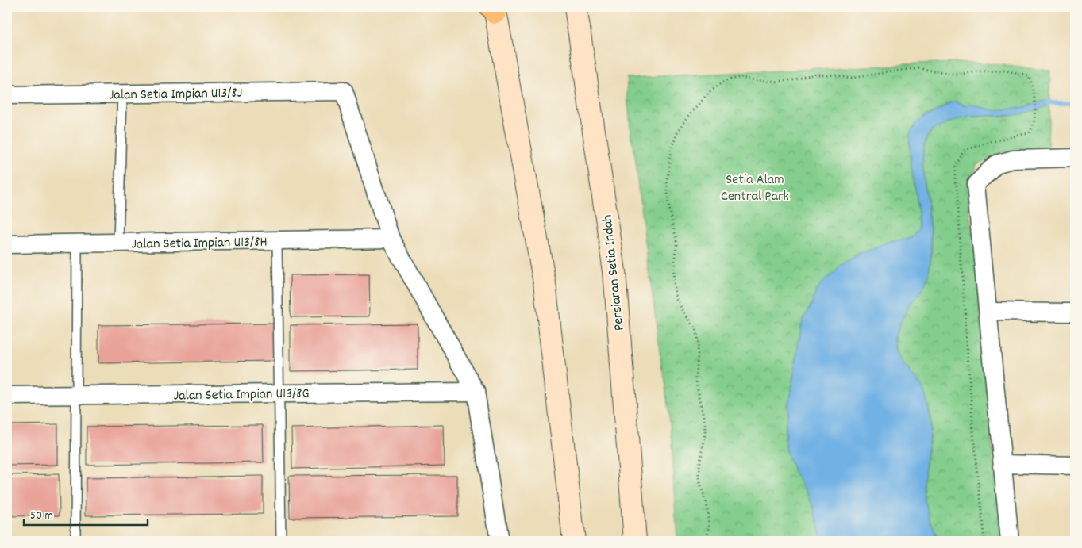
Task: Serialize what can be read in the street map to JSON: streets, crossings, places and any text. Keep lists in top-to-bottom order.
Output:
{
  "streets": {
    "street": [
      "Jalan Setia Impian U13/8J",
      "Jalan Setia Impian U13/8H",
      "Persiaran Setia Indah",
      "Jalan Setia Impian U13/8G"
    ]
  },
  "crossings": [
    ["Jalan Setia Impian U13/8J", "Jalan Setia Impian U13/8H"]
  ],
  "parks": ["Setia Alam Central Park"],
  "scale_bar": "50 m"
}
